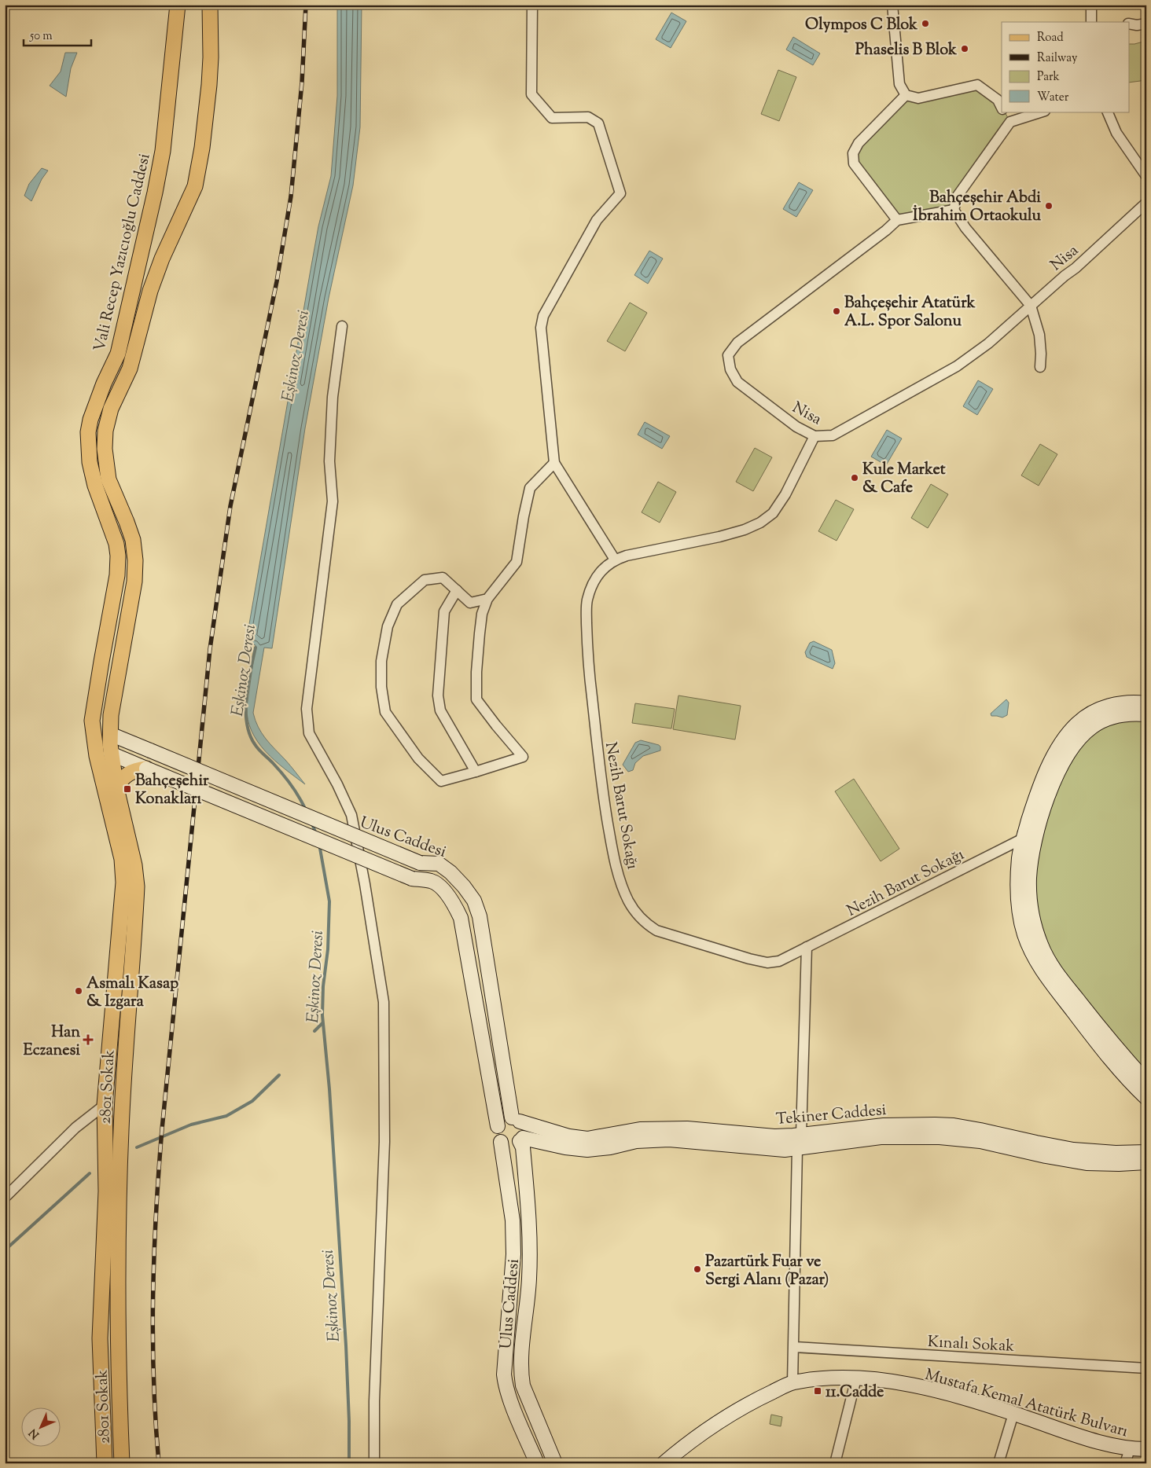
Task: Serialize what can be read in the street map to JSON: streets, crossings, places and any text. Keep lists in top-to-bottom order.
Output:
{
  "streets": {
    "main road": ["Vali Recep Yazıcıoğlu Caddesi", "2801 Sokak"],
    "street": [
      "Nisa",
      "Nezih Barut Sokağı",
      "Ulus Caddesi",
      "Tekiner Caddesi",
      "Kınalı Sokak",
      "Mustafa Kemal Atatürk Bulvarı"
    ]
  },
  "crossings": [
    ["Vali Recep Yazıcıoğlu Caddesi", "Ulus Caddesi"],
    ["Vali Recep Yazıcıoğlu Caddesi", "2801 Sokak"],
    ["Nisa", "Nezih Barut Sokağı"],
    ["Ulus Caddesi", "2801 Sokak"],
    ["Ulus Caddesi", "Tekiner Caddesi"]
  ],
  "water": ["Eşkinoz Deresi"],
  "places": {
    "other": [
      "Olympos C Blok",
      "Phaselis B Blok",
      "Bahçeşehir Abdi İbrahim Ortaokulu",
      "Bahçeşehir Atatürk A.L. Spor Salonu",
      "Kule Market & Cafe",
      "Asmalı Kasap & Izgara",
      "Pazartürk Fuar ve Sergi Alanı (Pazar)"
    ],
    "transit": ["Bahçeşehir Konakları", "11.Cadde"],
    "health": ["Han Eczanesi"]
  },
  "legend": [
    "Road",
    "Railway",
    "Park",
    "Water"
  ],
  "scale_bar": "50 m",
  "north": "bottom left"
}
